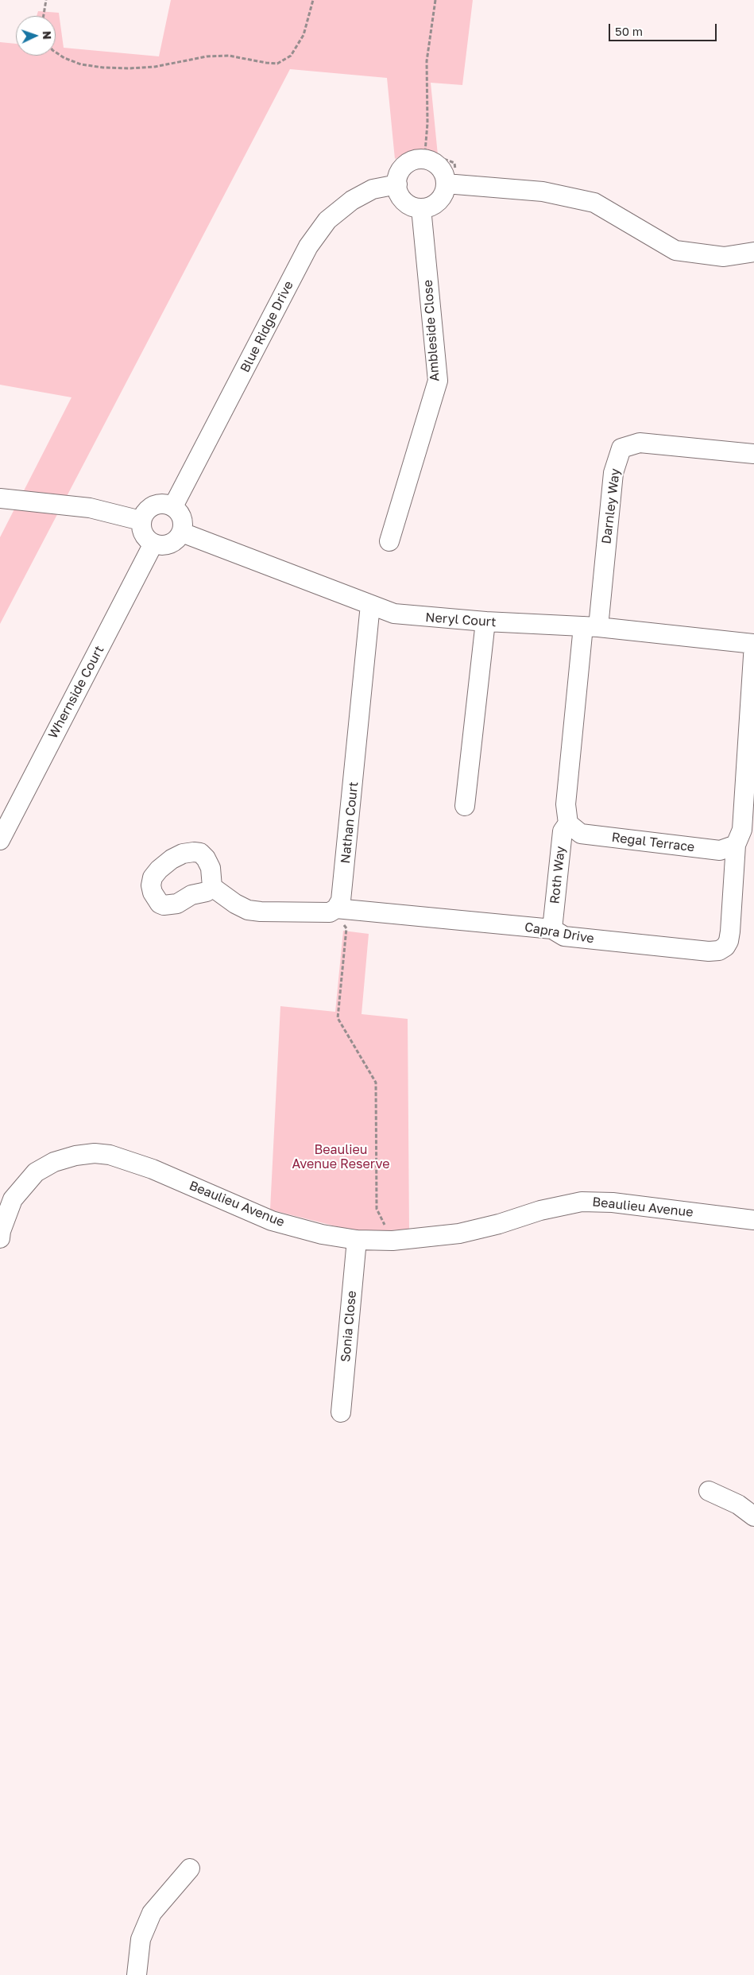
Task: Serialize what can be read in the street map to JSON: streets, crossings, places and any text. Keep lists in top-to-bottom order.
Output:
{
  "streets": {
    "street": [
      "Blue Ridge Drive",
      "Ambleside Close",
      "Darnley Way",
      "Neryl Court",
      "Whernside Court",
      "Nathan Court",
      "Regal Terrace",
      "Roth Way",
      "Capra Drive",
      "Beaulieu Avenue",
      "Sonia Close"
    ]
  },
  "crossings": [
    ["Blue Ridge Drive", "Ambleside Close"],
    ["Blue Ridge Drive", "Neryl Court"],
    ["Blue Ridge Drive", "Whernside Court"],
    ["Darnley Way", "Neryl Court"],
    ["Neryl Court", "Whernside Court"],
    ["Neryl Court", "Nathan Court"],
    ["Nathan Court", "Capra Drive"],
    ["Regal Terrace", "Roth Way"],
    ["Regal Terrace", "Capra Drive"],
    ["Roth Way", "Capra Drive"],
    ["Beaulieu Avenue", "Sonia Close"]
  ],
  "parks": ["Beaulieu Avenue Reserve"],
  "scale_bar": "50 m",
  "north": "right"
}
